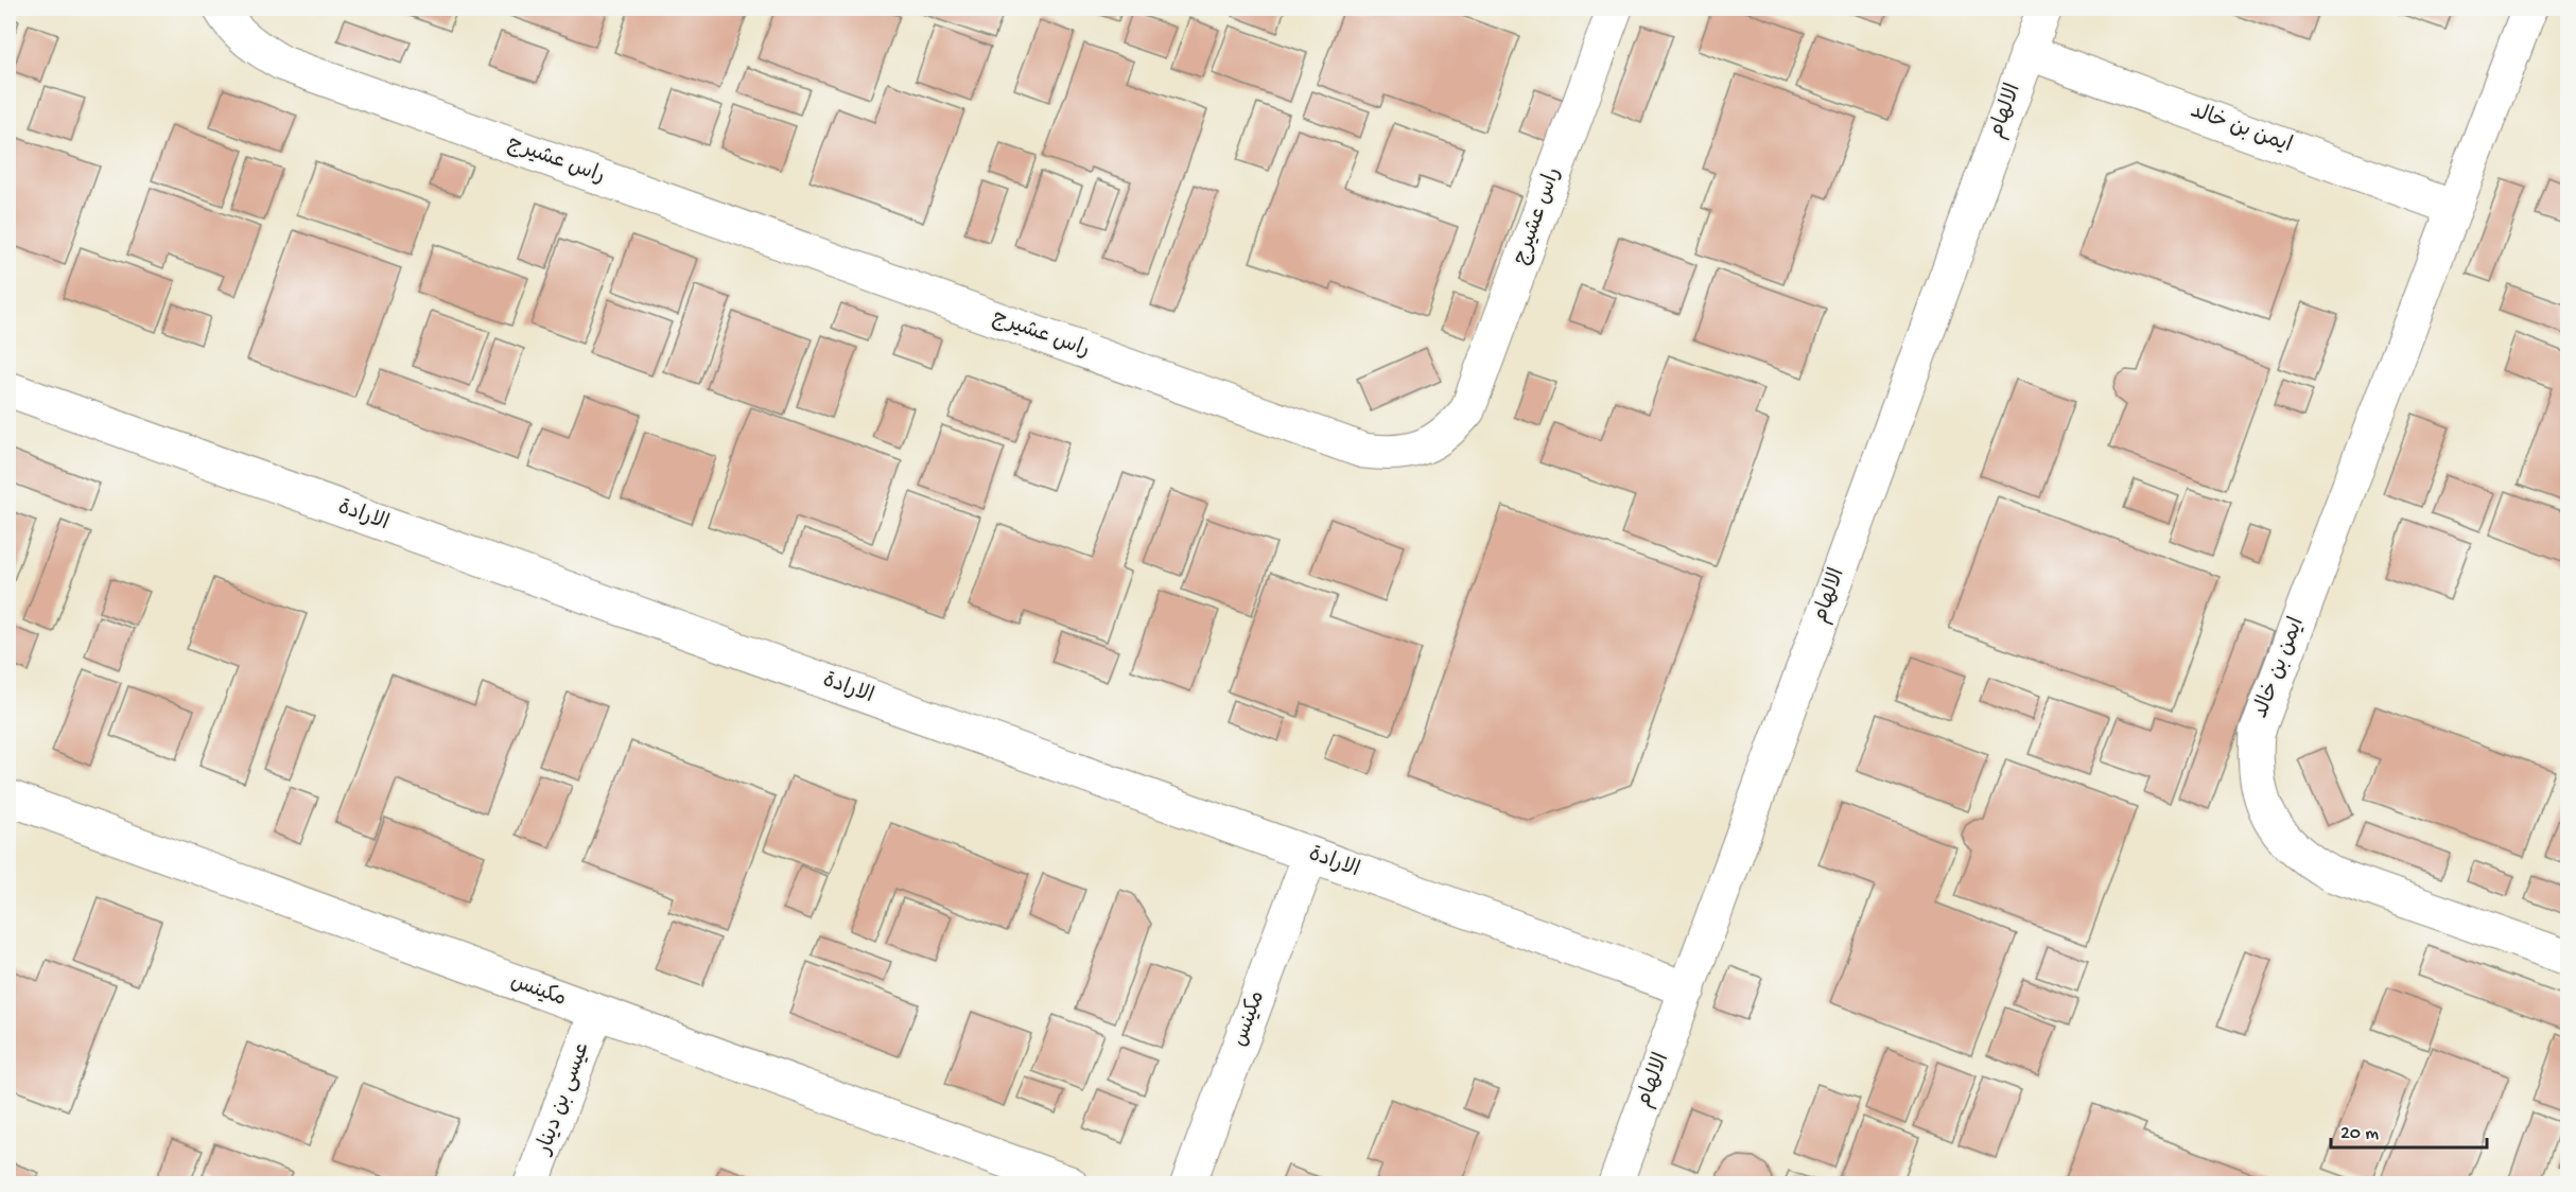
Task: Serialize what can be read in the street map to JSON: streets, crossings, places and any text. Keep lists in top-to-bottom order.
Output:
{
  "streets": {
    "street": [
      "الالهام",
      "ايمن بن خالد",
      "راس عشيرج",
      "الارادة",
      "مكينس",
      "عيسى بن دينار"
    ]
  },
  "crossings": [
    ["الالهام", "ايمن بن خالد"],
    ["الالهام", "الارادة"],
    ["الارادة", "مكينس"],
    ["مكينس", "عيسى بن دينار"]
  ],
  "scale_bar": "20 m"
}
